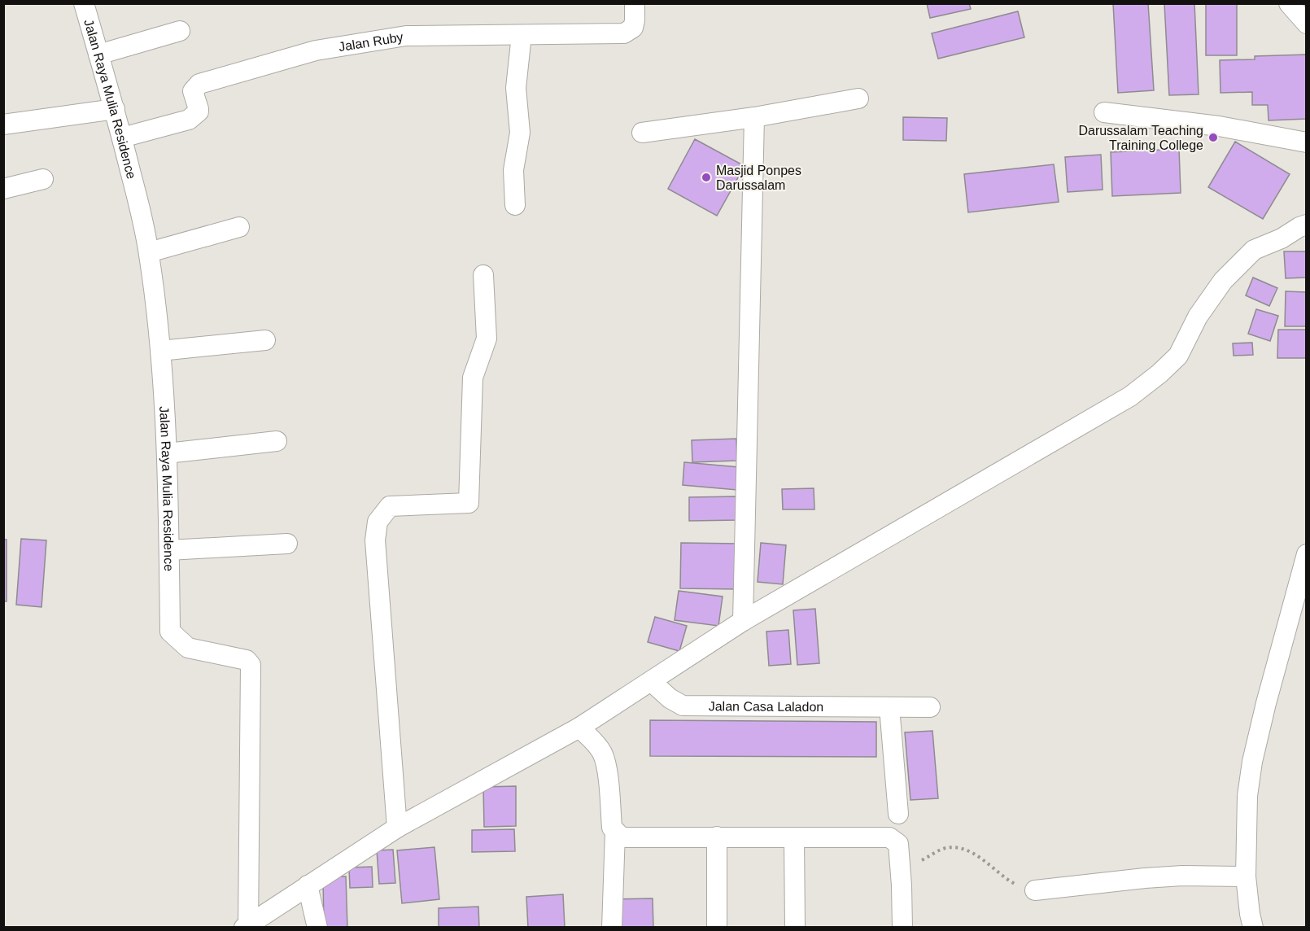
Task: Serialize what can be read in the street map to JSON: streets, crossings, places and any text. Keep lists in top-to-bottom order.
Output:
{
  "streets": {
    "street": ["Jalan Ruby", "Jalan Raya Mulia Residence", "Jalan Casa Laladon"]
  },
  "crossings": [
    ["Jalan Ruby", "Jalan Raya Mulia Residence"]
  ],
  "places": ["Darussalam Teaching Training College", "Masjid Ponpes Darussalam"]
}
